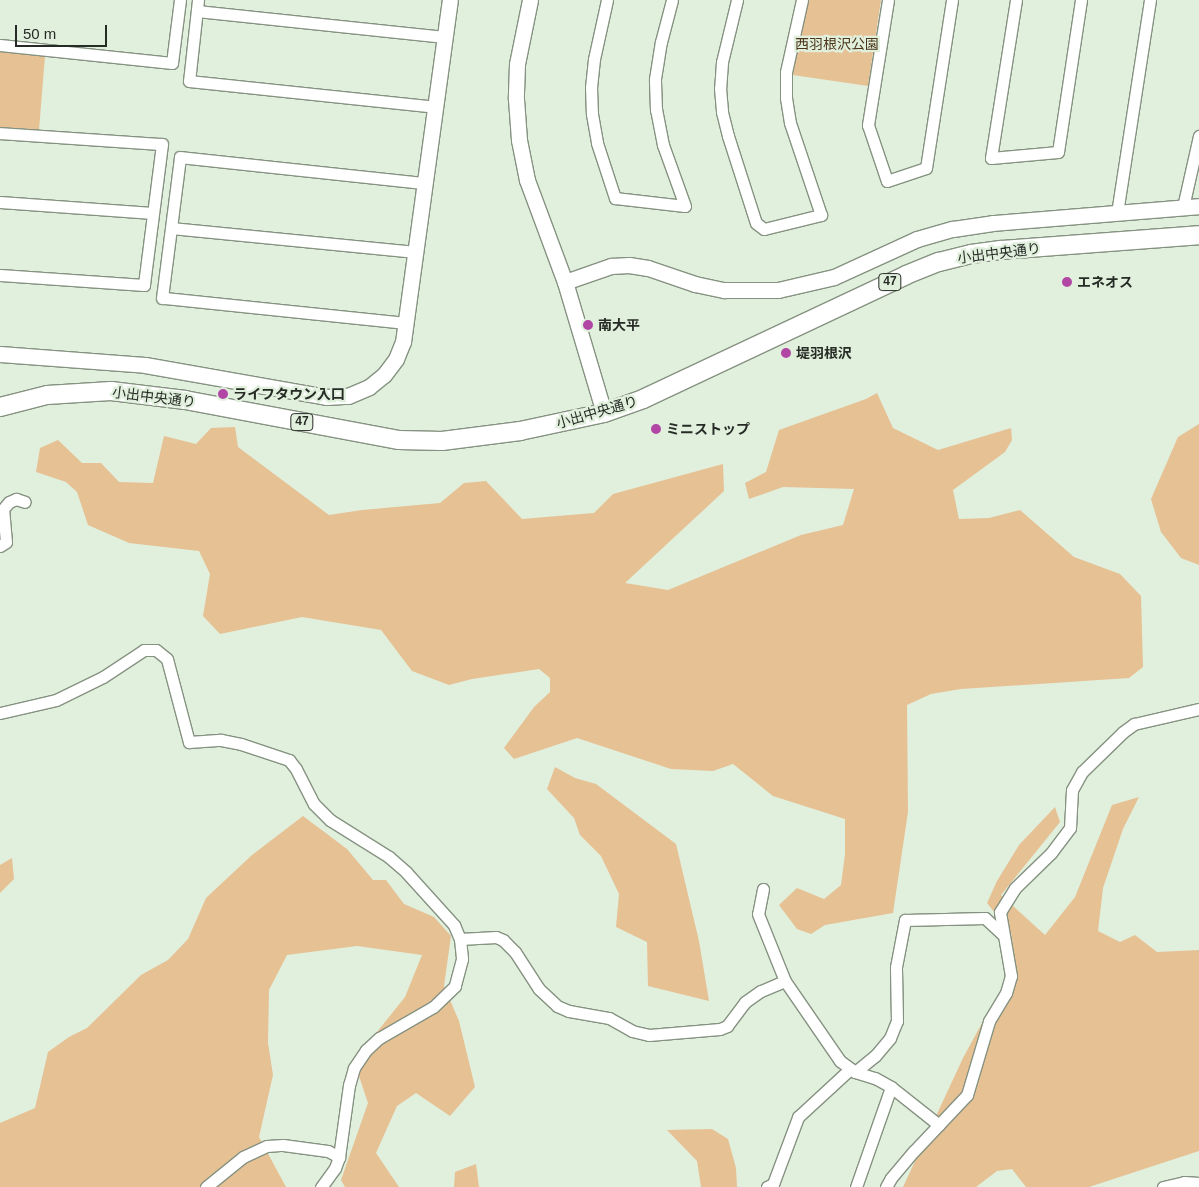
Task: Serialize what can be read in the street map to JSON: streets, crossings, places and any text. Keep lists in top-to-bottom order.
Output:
{
  "streets": {
    "main road": ["小出中央通り", "47"]
  },
  "parks": ["西羽根沢公園"],
  "places": [
    "エネオス",
    "南大平",
    "堤羽根沢",
    "ライフタウン入口",
    "ミニストップ"
  ],
  "scale_bar": "50 m"
}
